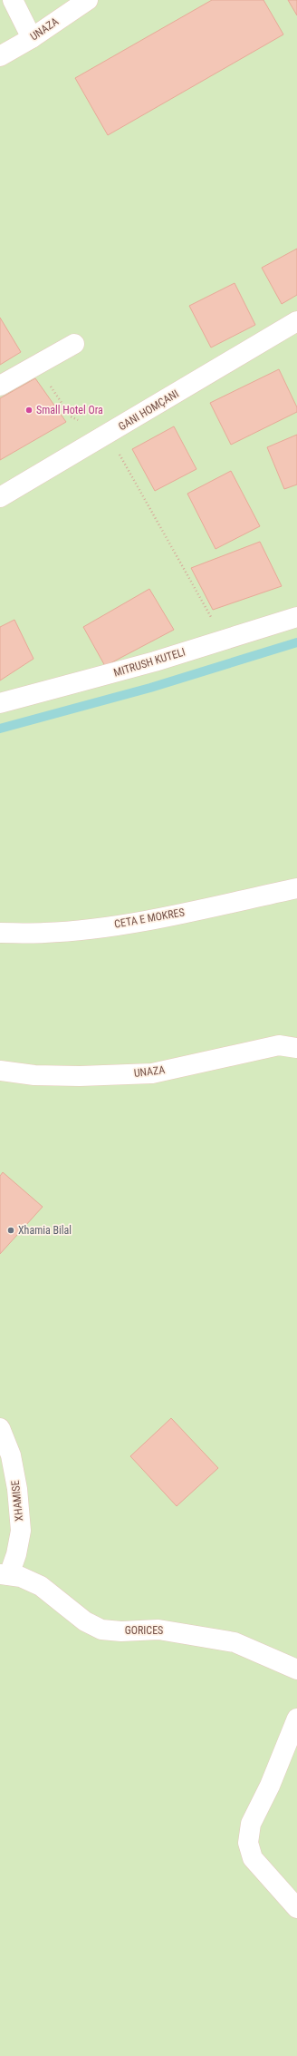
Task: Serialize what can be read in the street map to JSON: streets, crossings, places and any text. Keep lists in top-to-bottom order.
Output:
{
  "streets": {
    "street": [
      "UNAZA",
      "GANI HOMÇANI",
      "MITRUSH KUTELI",
      "CETA E MOKRES",
      "XHAMISE",
      "GORICES"
    ]
  },
  "crossings": [
    ["XHAMISE", "GORICES"]
  ],
  "places": ["Small Hotel Ora", "Xhamia Bilal"]
}
